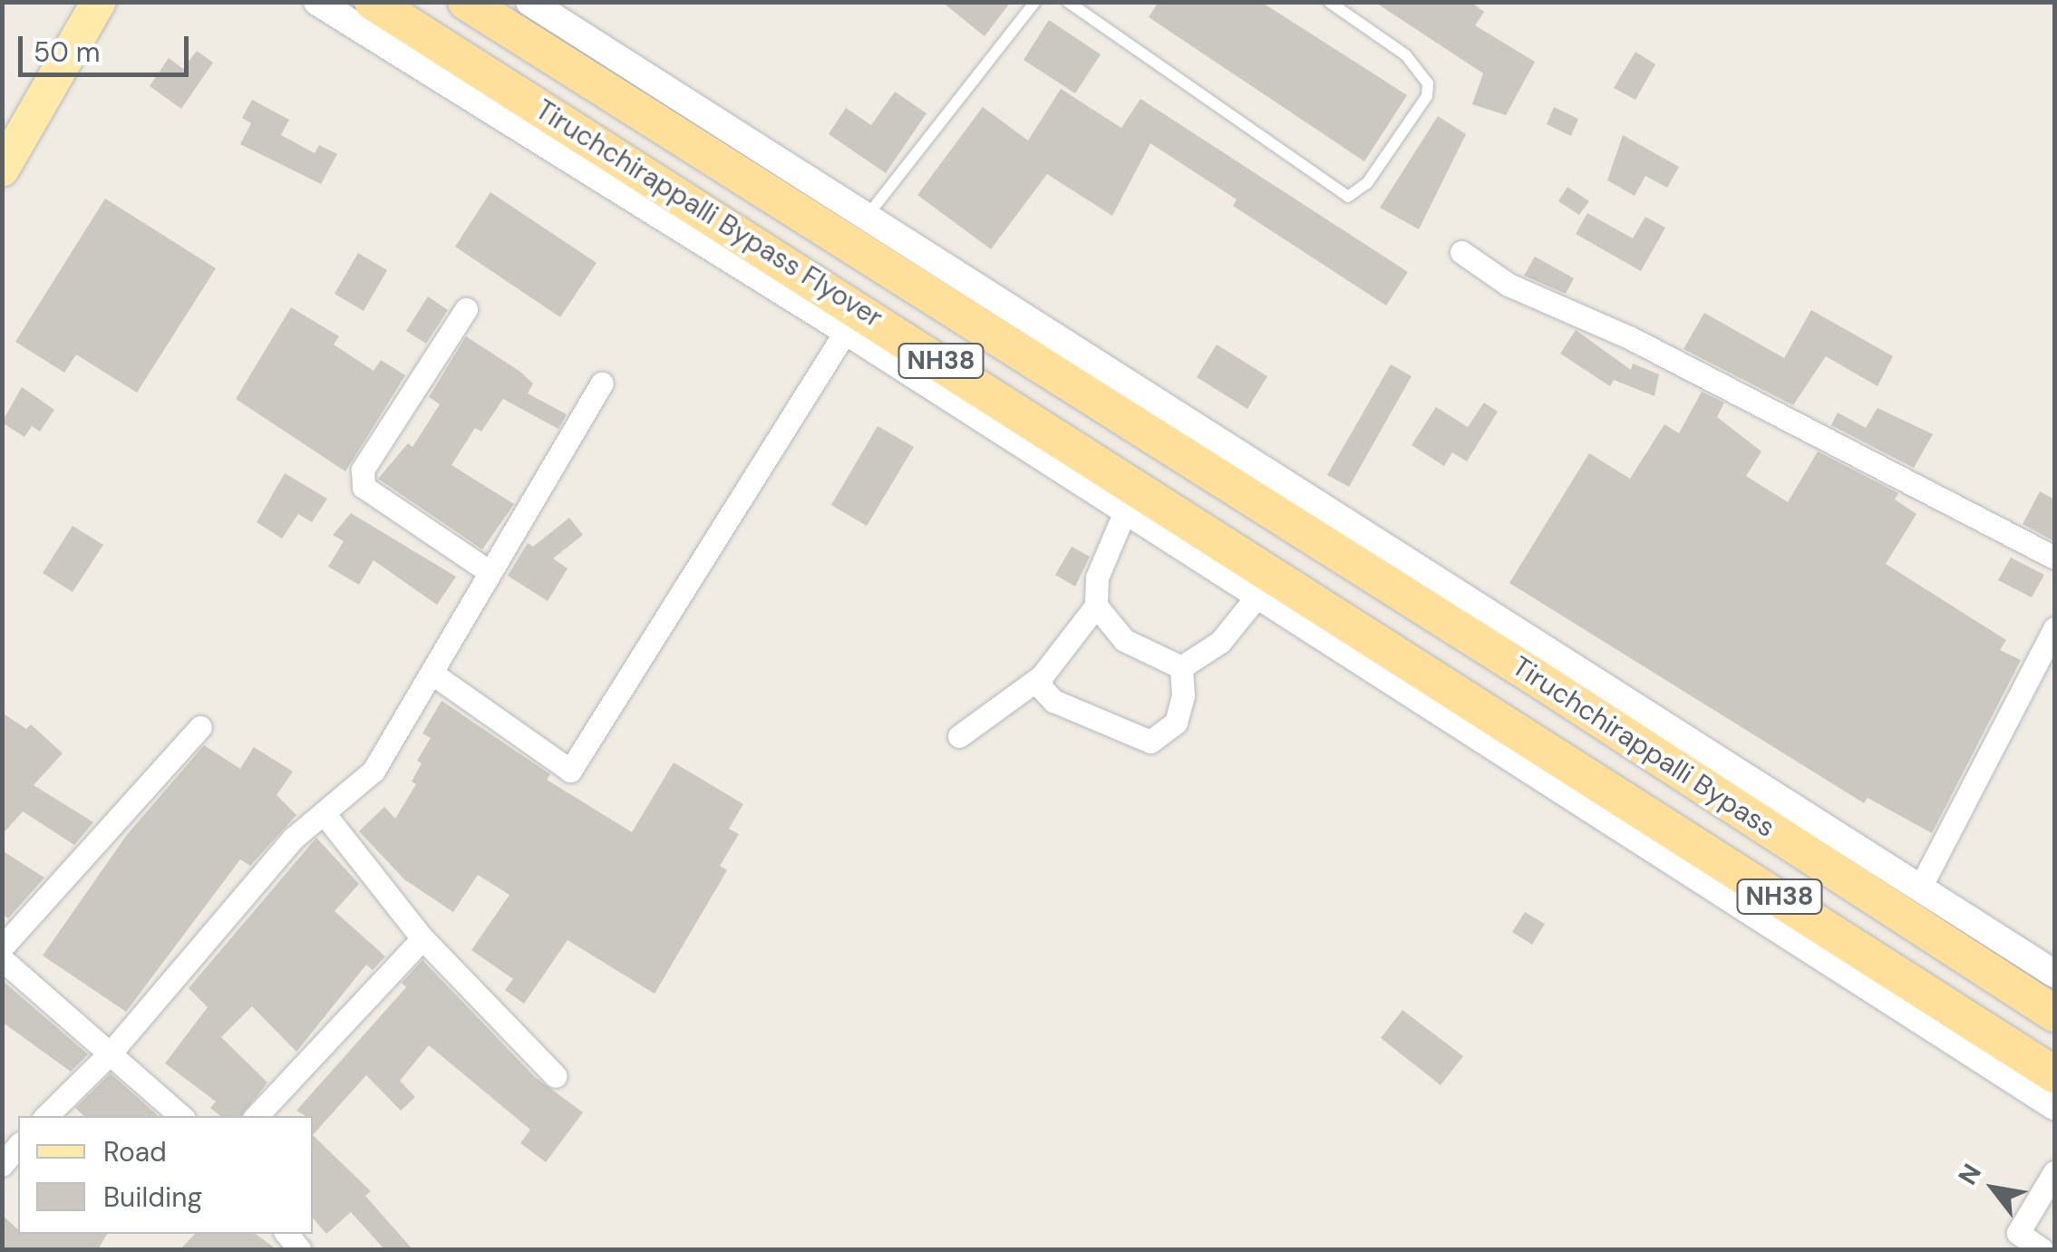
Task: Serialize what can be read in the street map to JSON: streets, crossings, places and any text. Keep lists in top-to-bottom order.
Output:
{
  "streets": {
    "highway": ["Tiruchchirappalli Bypass Flyover", "NH38", "Tiruchchirappalli Bypass"]
  },
  "crossings": [
    ["Tiruchchirappalli Bypass Flyover", "Tiruchchirappalli Bypass"]
  ],
  "legend": ["Road", "Building"],
  "scale_bar": "50 m",
  "north": "top left"
}
